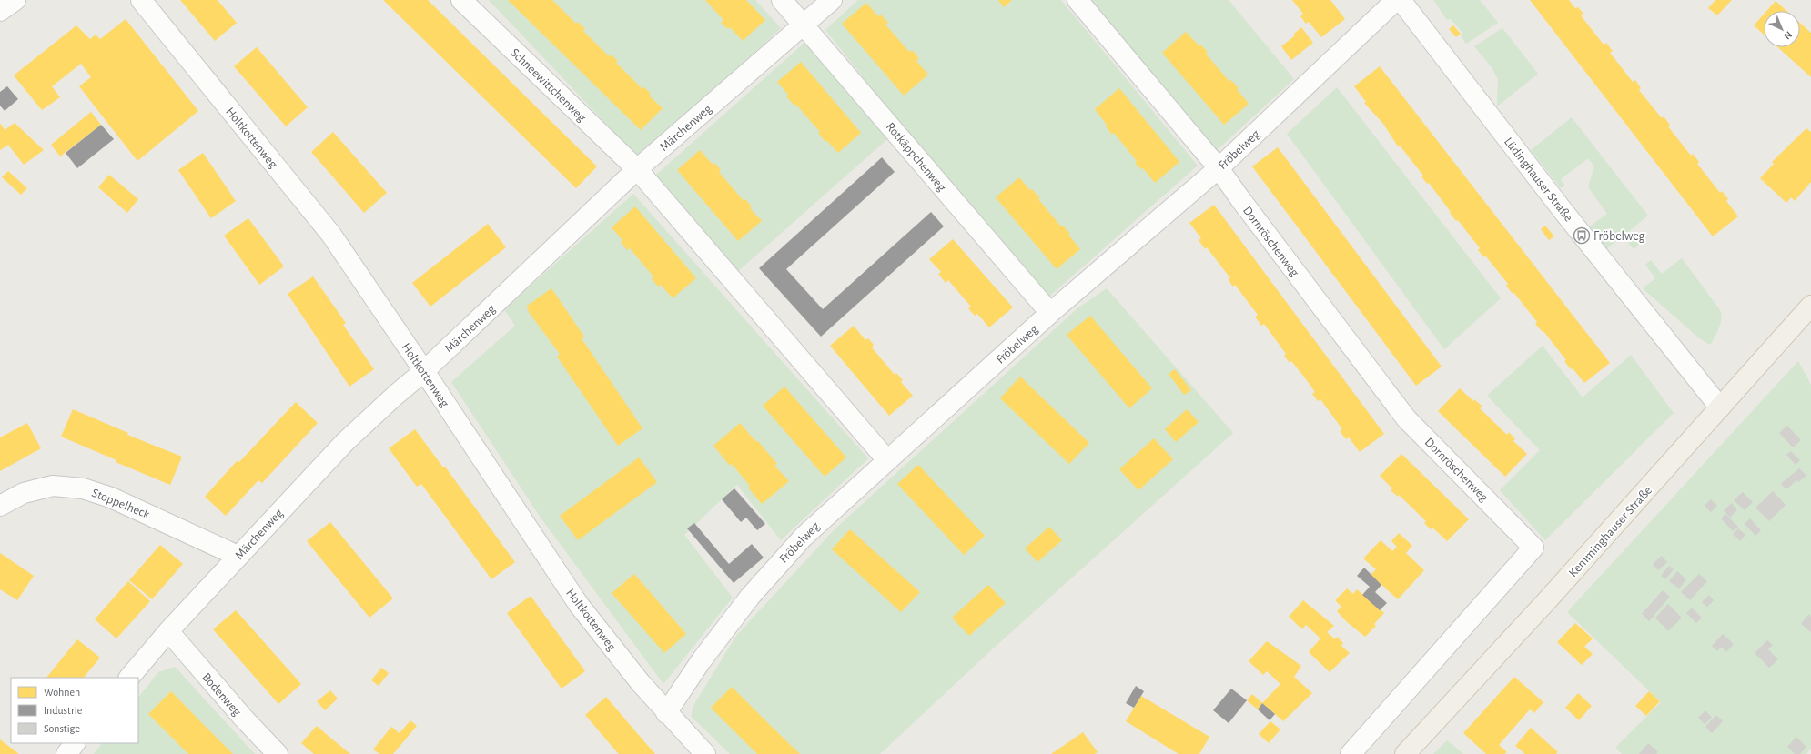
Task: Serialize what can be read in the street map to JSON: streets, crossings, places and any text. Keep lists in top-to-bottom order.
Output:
{
  "streets": {
    "main road": ["Kemminghauser Straße"],
    "street": [
      "Schneewittchenweg",
      "Märchenweg",
      "Holtkottenweg",
      "Fröbelweg",
      "Rotkäppchenweg",
      "Lüdinghauser Straße",
      "Dornröschenweg",
      "Stoppelheck",
      "Bodenweg"
    ]
  },
  "crossings": [
    ["Schneewittchenweg", "Märchenweg"],
    ["Schneewittchenweg", "Fröbelweg"],
    ["Märchenweg", "Holtkottenweg"],
    ["Märchenweg", "Rotkäppchenweg"],
    ["Märchenweg", "Stoppelheck"],
    ["Märchenweg", "Bodenweg"],
    ["Holtkottenweg", "Fröbelweg"],
    ["Fröbelweg", "Rotkäppchenweg"],
    ["Fröbelweg", "Dornröschenweg"],
    ["Lüdinghauser Straße", "Kemminghauser Straße"]
  ],
  "places": {
    "bus stop": ["Fröbelweg"]
  },
  "legend": ["Wohnen", "Industrie", "Sonstige"],
  "north": "bottom right"
}
